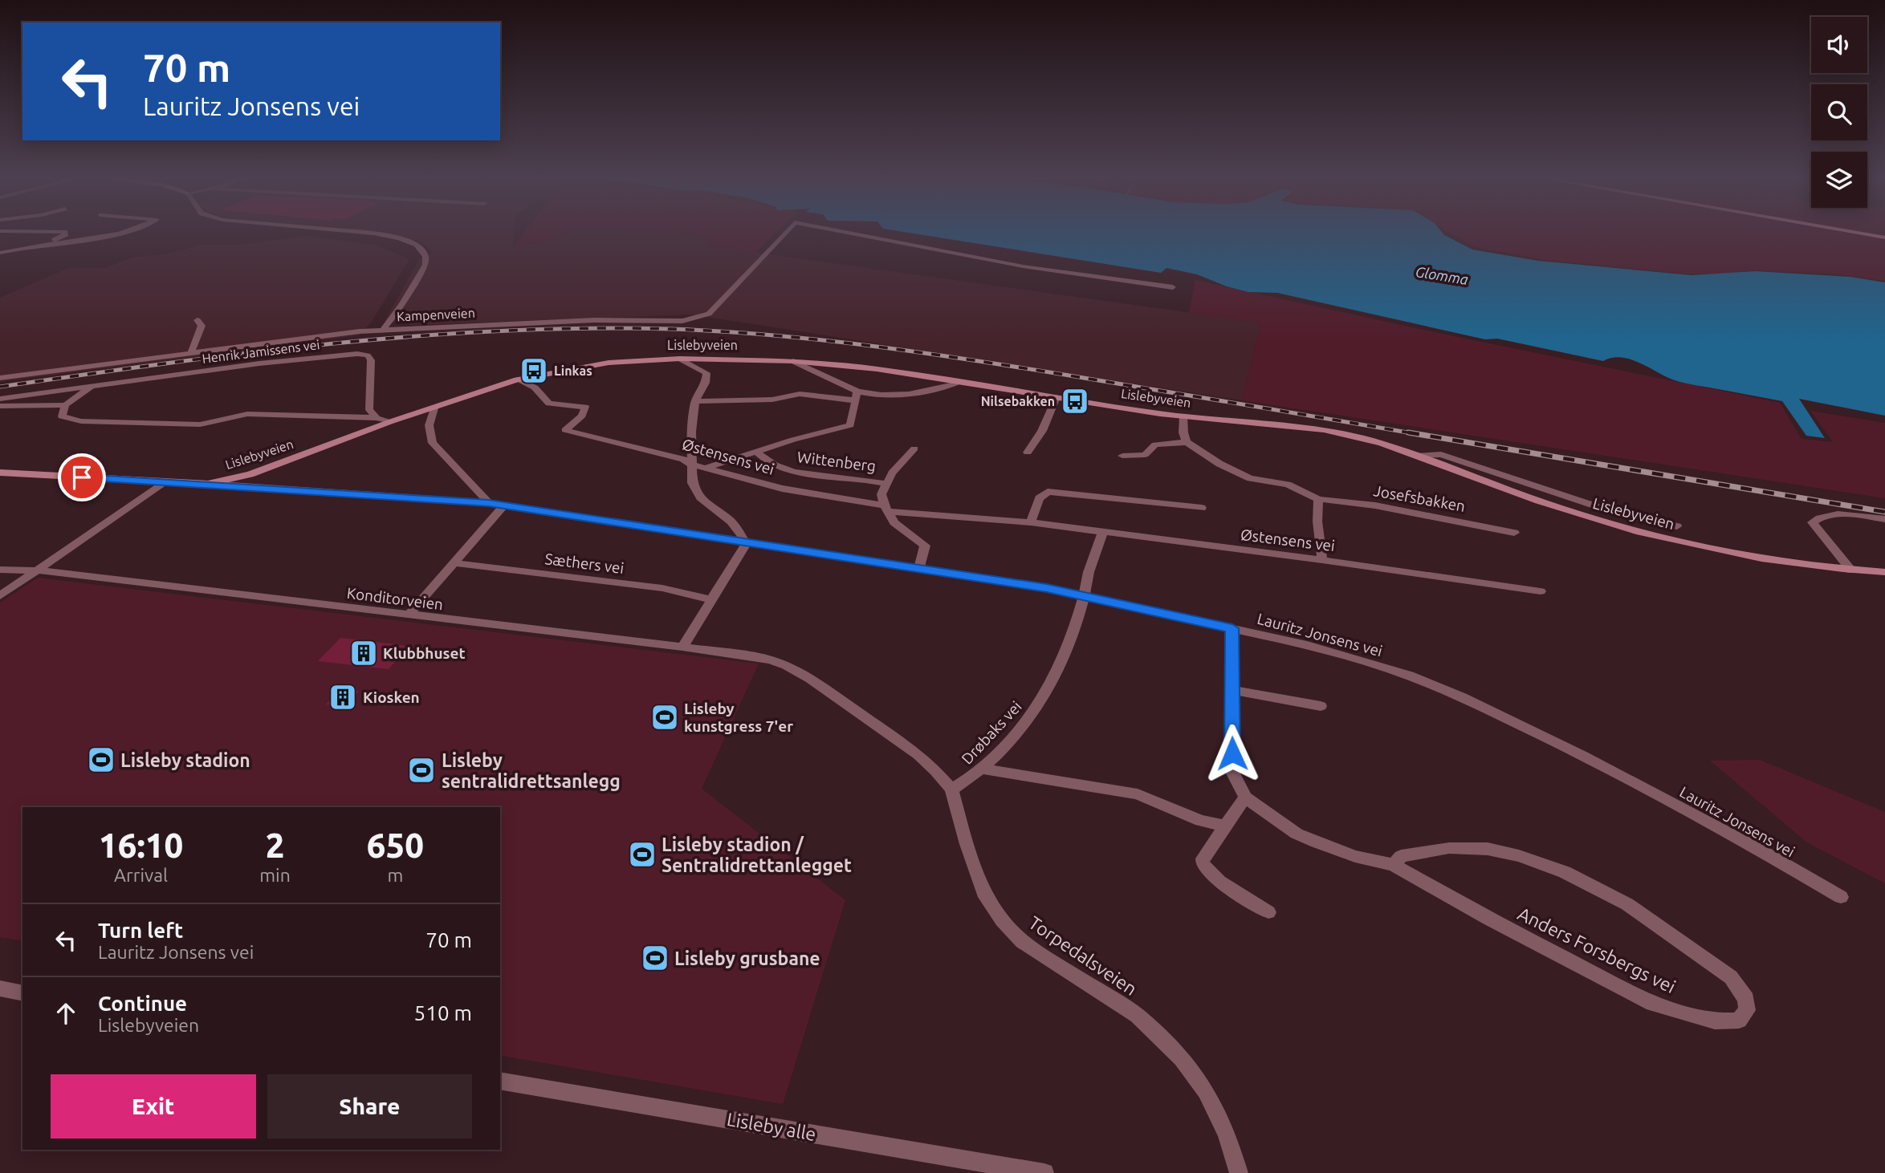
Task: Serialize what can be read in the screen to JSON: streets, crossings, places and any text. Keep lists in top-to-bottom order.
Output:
{
  "streets": {
    "street": [
      "Kampenveien",
      "Lislebyveien",
      "Henrik Jamissens vei",
      "Østensens vei",
      "Wittenberg",
      "Josefsbakken",
      "Sæthers vei",
      "Konditorveien",
      "Lauritz Jonsens vei",
      "Drøbaks vei",
      "Anders Forsbergs vei",
      "Torpedalsveien",
      "Lisleby alle"
    ]
  },
  "crossings": [
    ["Lislebyveien", "Østensens vei"],
    ["Lislebyveien", "Lauritz Jonsens vei"],
    ["Østensens vei", "Wittenberg"],
    ["Østensens vei", "Drøbaks vei"],
    ["Konditorveien", "Torpedalsveien"],
    ["Lauritz Jonsens vei", "Drøbaks vei"],
    ["Lauritz Jonsens vei", "Anders Forsbergs vei"],
    ["Drøbaks vei", "Torpedalsveien"]
  ],
  "water": ["Glomma"],
  "places": {
    "bus stop": ["Linkas", "Nilsebakken"],
    "building": ["Klubbhuset", "Kiosken"],
    "sports": [
      "Lisleby kunstgress 7'er",
      "Lisleby stadion",
      "Lisleby sentralidrettsanlegg",
      "Lisleby stadion / Sentralidrettanlegget",
      "Lisleby grusbane"
    ]
  },
  "page": {
    "turn": ["70 m", "Lauritz Jonsens vei"],
    "eta": [
      "16:10",
      "Arrival",
      "2",
      "min",
      "650",
      "m"
    ],
    "list": [
      {
        "name": "Turn left",
        "note": "Lauritz Jonsens vei",
        "value": "70 m"
      },
      {
        "name": "Continue",
        "note": "Lislebyveien",
        "value": "510 m"
      }
    ],
    "buttons": ["Exit", "Share"]
  }
}
